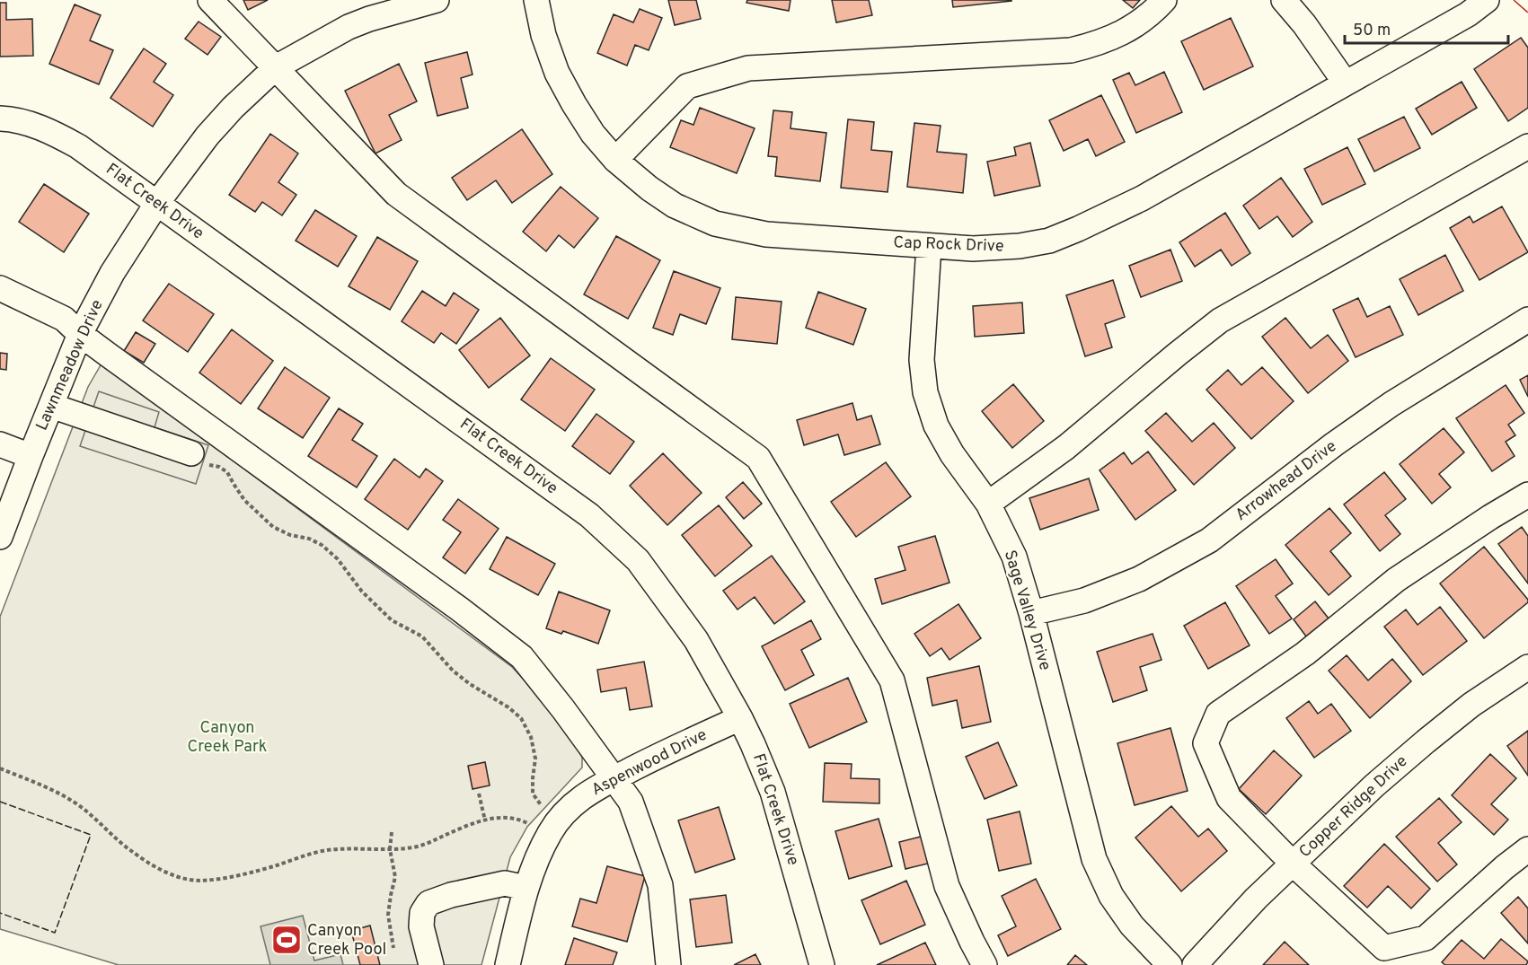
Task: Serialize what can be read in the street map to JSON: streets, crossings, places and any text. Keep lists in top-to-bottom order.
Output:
{
  "streets": {
    "street": [
      "Flat Creek Drive",
      "Cap Rock Drive",
      "Lawnmeadow Drive",
      "Arrowhead Drive",
      "Sage Valley Drive",
      "Aspenwood Drive",
      "Copper Ridge Drive"
    ]
  },
  "crossings": [
    ["Flat Creek Drive", "Lawnmeadow Drive"],
    ["Flat Creek Drive", "Aspenwood Drive"],
    ["Cap Rock Drive", "Sage Valley Drive"],
    ["Arrowhead Drive", "Sage Valley Drive"]
  ],
  "parks": ["Canyon Creek Park"],
  "places": {
    "sports": ["Canyon Creek Pool"]
  },
  "scale_bar": "50 m"
}
